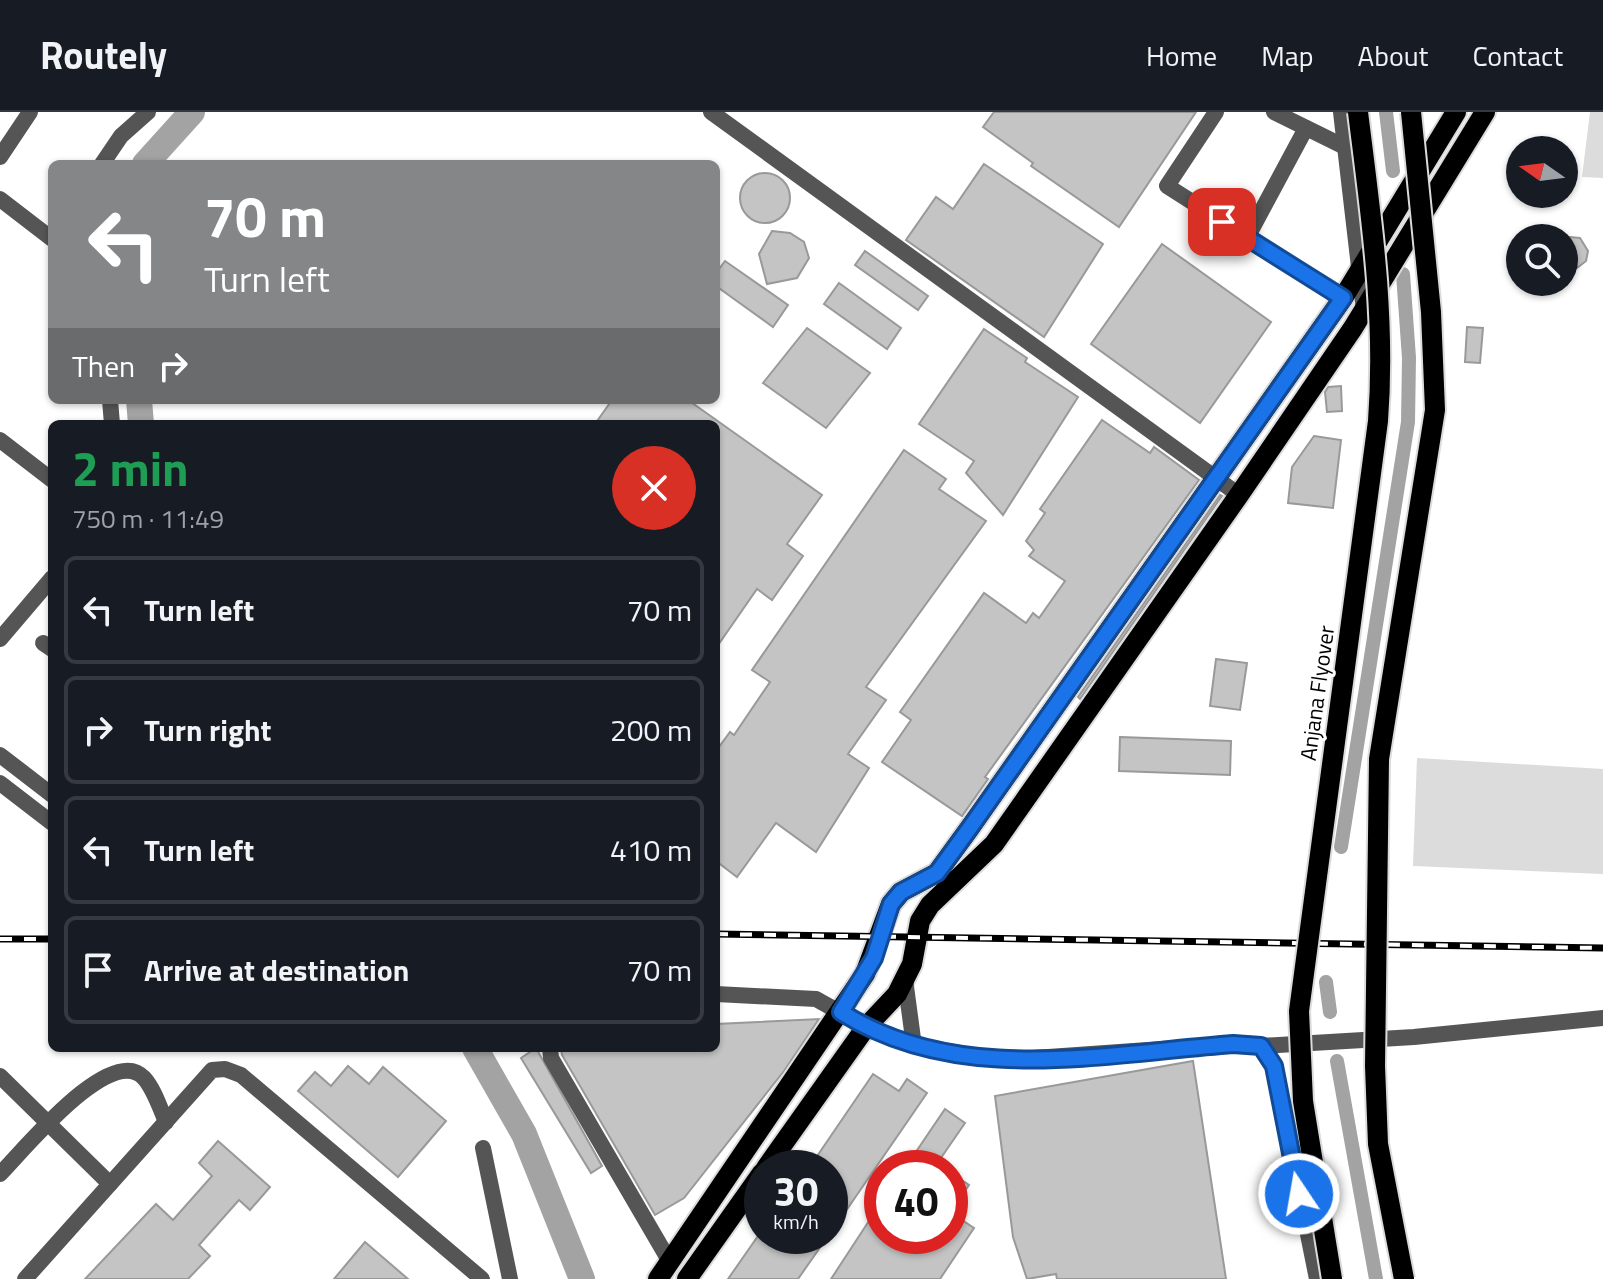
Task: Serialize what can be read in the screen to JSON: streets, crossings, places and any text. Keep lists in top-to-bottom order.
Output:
{
  "streets": {
    "main road": ["Anjana Flyover"]
  },
  "north": "left",
  "page": {
    "header": "Routely",
    "nav": [
      "Home",
      "Map",
      "About",
      "Contact"
    ],
    "turn": ["70 m", "Turn left"],
    "then": "Then",
    "heading": ["2 min", "750 m · 11:49"],
    "list": [
      {
        "name": "Turn left",
        "value": "70 m"
      },
      {
        "name": "Turn right",
        "value": "200 m"
      },
      {
        "name": "Turn left",
        "value": "410 m"
      },
      {
        "name": "Arrive at destination",
        "value": "70 m"
      }
    ],
    "speed": "30 km/h",
    "limit": "40"
  }
}
